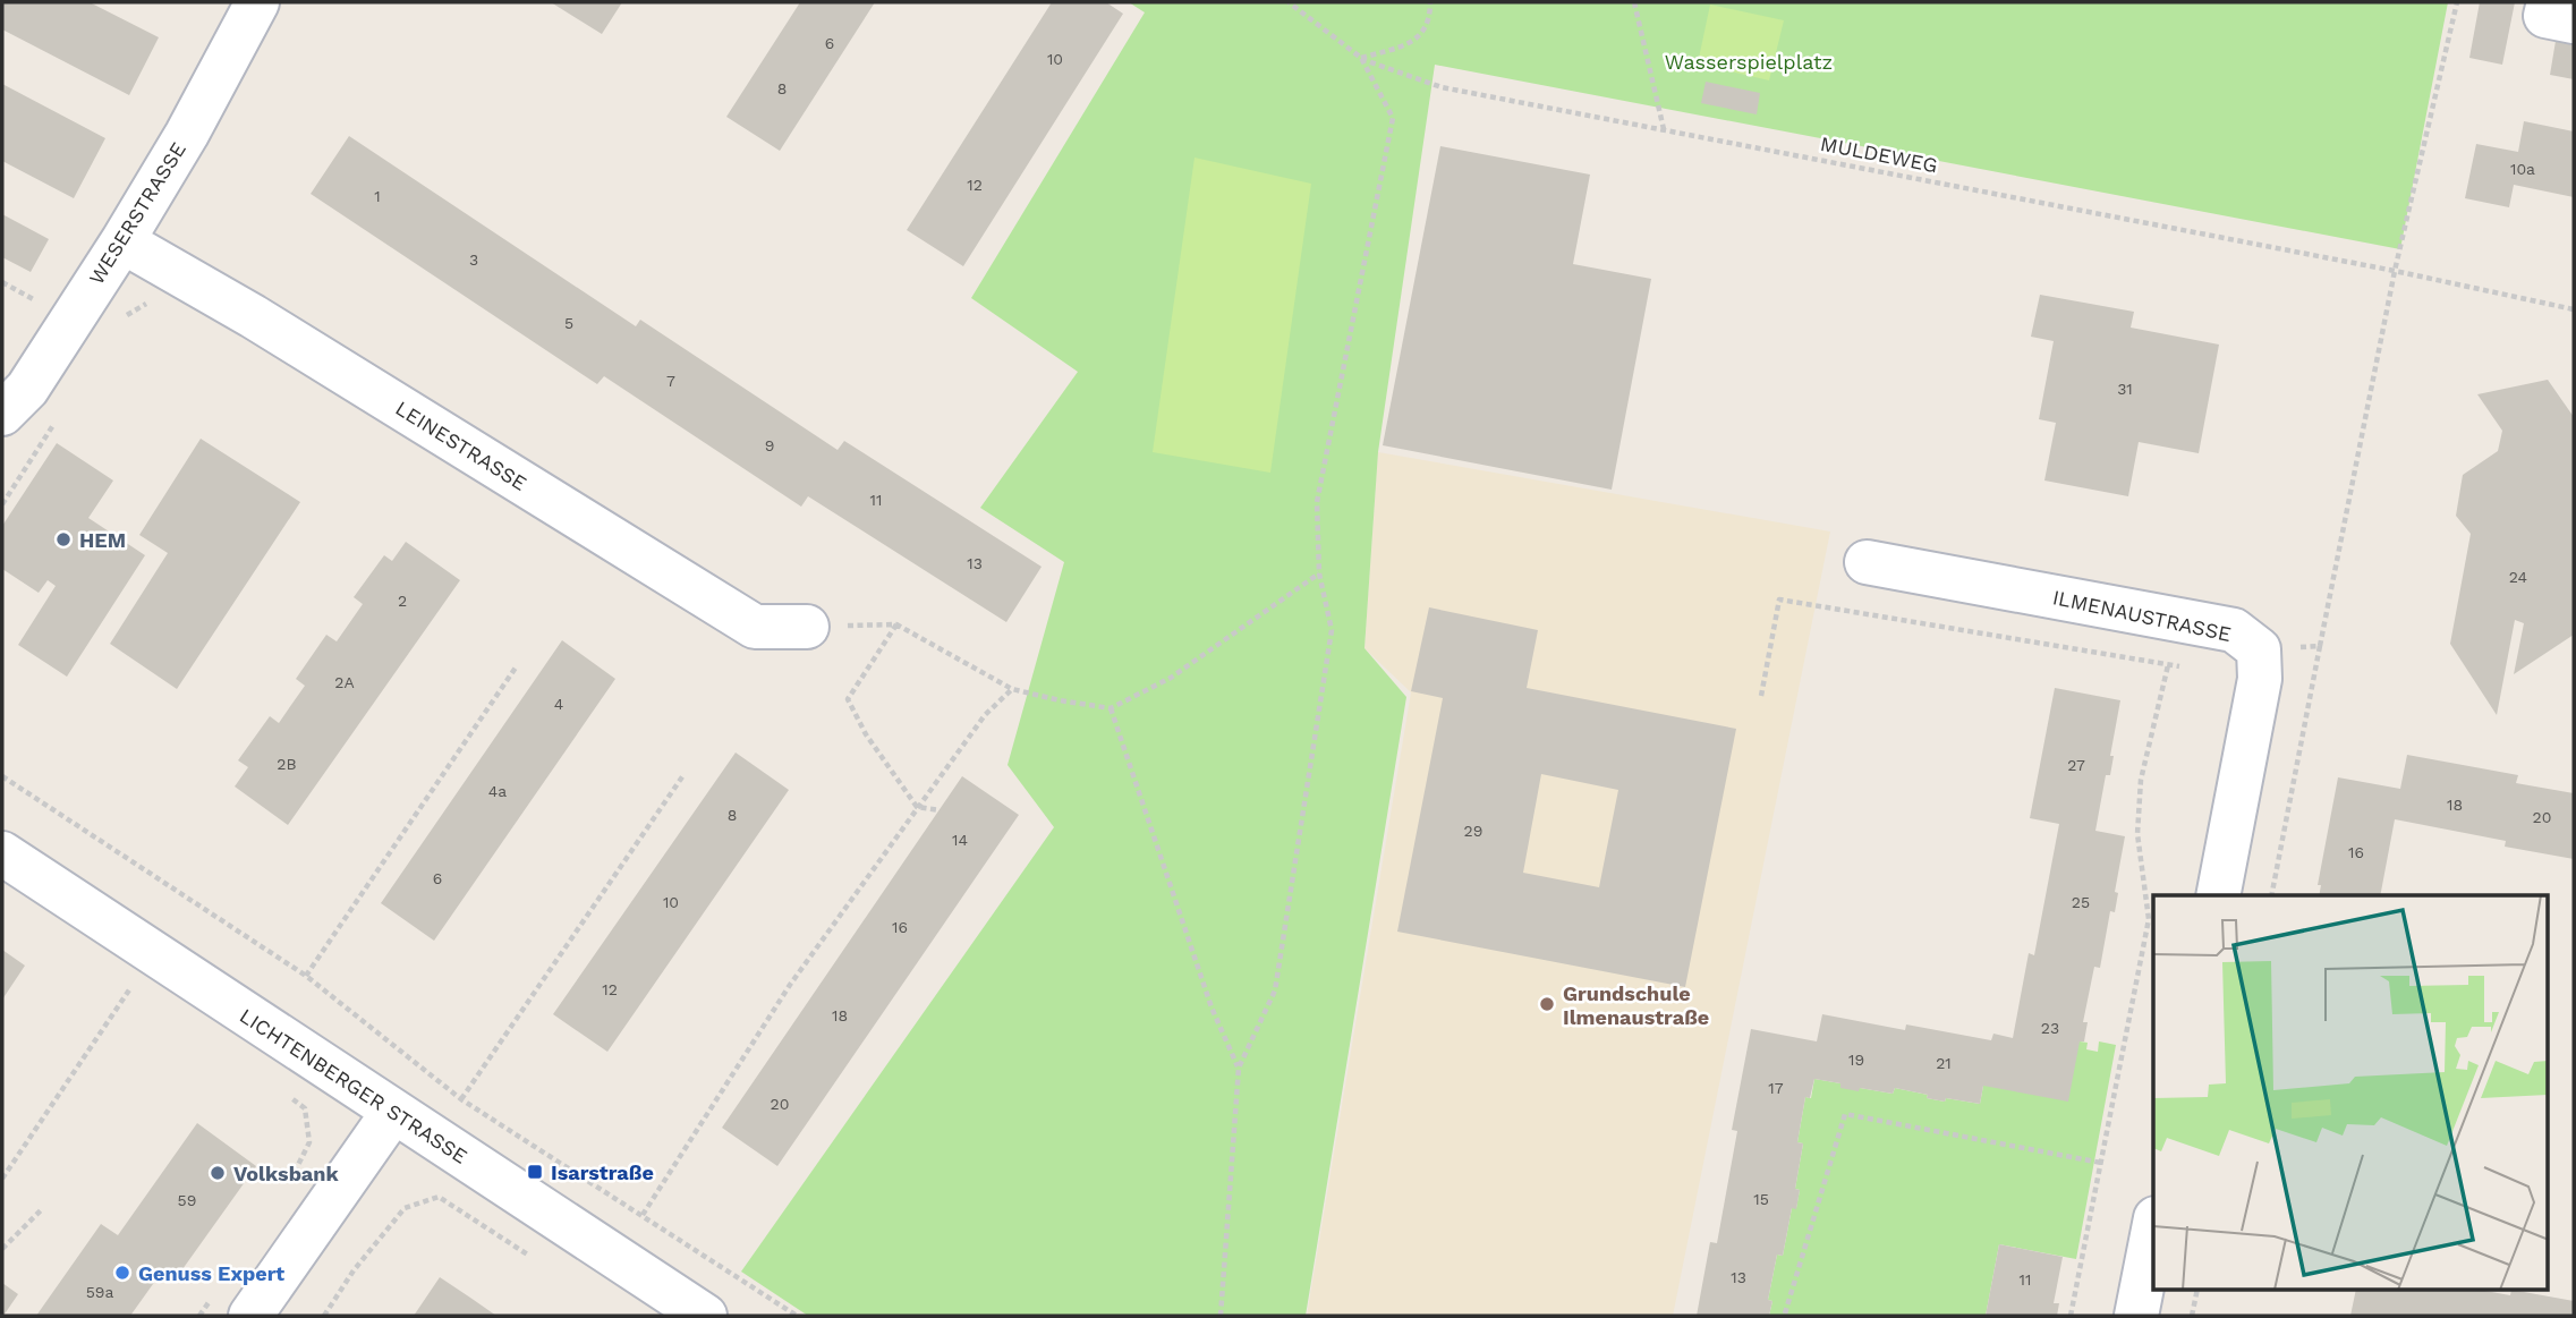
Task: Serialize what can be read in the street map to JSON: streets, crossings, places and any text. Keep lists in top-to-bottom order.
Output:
{
  "streets": {
    "street": [
      "WESERSTRASSE",
      "LEINESTRASSE",
      "ILMENAUSTRASSE",
      "LICHTENBERGER STRASSE"
    ],
    "path": ["MULDEWEG"]
  },
  "crossings": [
    ["WESERSTRASSE", "LEINESTRASSE"]
  ],
  "parks": ["Wasserspielplatz"],
  "places": {
    "other": [
      "HEM",
      "Grundschule Ilmenaustraße",
      "Volksbank",
      "Genuss Expert"
    ],
    "transit": ["Isarstraße"]
  },
  "house_numbers": [
    "6",
    "10",
    "8",
    "10a",
    "12",
    "1",
    "3",
    "5",
    "7",
    "31",
    "9",
    "11",
    "13",
    "24",
    "2",
    "2A",
    "4",
    "2B",
    "27",
    "4a",
    "18",
    "8",
    "20",
    "29",
    "14",
    "16",
    "6",
    "10",
    "25",
    "16",
    "12",
    "18",
    "23",
    "19",
    "21",
    "17",
    "20",
    "15",
    "59",
    "13",
    "11",
    "59a"
  ]
}
